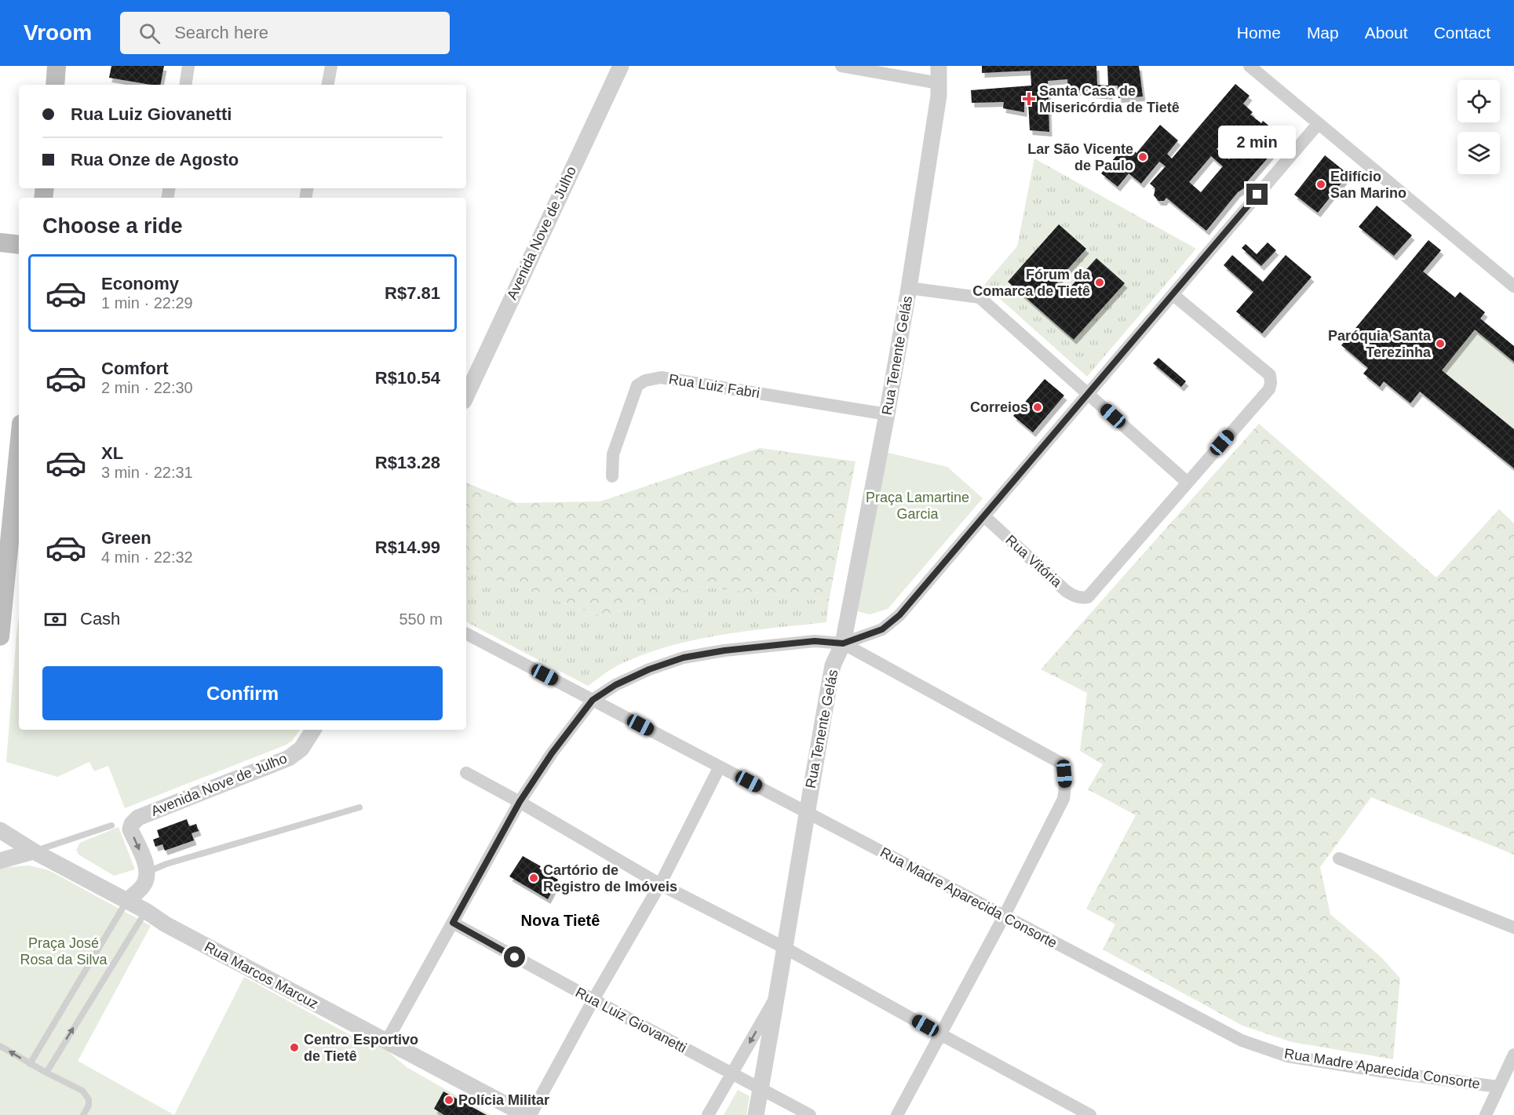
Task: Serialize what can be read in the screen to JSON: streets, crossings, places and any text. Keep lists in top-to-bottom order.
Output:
{
  "streets": {
    "street": [
      "Avenida Nove de Julho",
      "Rua Tenente Gelás",
      "Rua Luiz Fabri",
      "Rua Vitória",
      "Rua Madre Aparecida Consorte",
      "Rua Marcos Marcuz",
      "Rua Luiz Giovanetti"
    ]
  },
  "crossings": [
    ["Rua Tenente Gelás", "Rua Luiz Fabri"],
    ["Rua Tenente Gelás", "Rua Madre Aparecida Consorte"],
    ["Rua Tenente Gelás", "Rua Luiz Giovanetti"]
  ],
  "one_way": ["Avenida Nove de Julho"],
  "districts": ["Nova Tietê"],
  "parks": ["Praça Lamartine Garcia", "Praça José Rosa da Silva"],
  "places": {
    "health": ["Santa Casa de Misericórdia de Tietê"],
    "other": [
      "Lar São Vicente de Paulo",
      "Edifício San Marino",
      "Fórum da Comarca de Tietê",
      "Paróquia Santa Terezinha",
      "Correios",
      "Cartório de Registro de Imóveis",
      "Centro Esportivo de Tietê",
      "Polícia Militar"
    ]
  },
  "page": {
    "header": "Vroom",
    "search": "Search here",
    "nav": [
      "Home",
      "Map",
      "About",
      "Contact"
    ],
    "banner": ["Rua Luiz Giovanetti", "Rua Onze de Agosto"],
    "bubble": "2 min",
    "heading": "Choose a ride",
    "list": [
      {
        "name": "Economy",
        "note": "1 min · 22:29",
        "value": "R$7.81"
      },
      {
        "name": "Comfort",
        "note": "2 min · 22:30",
        "value": "R$10.54"
      },
      {
        "name": "XL",
        "note": "3 min · 22:31",
        "value": "R$13.28"
      },
      {
        "name": "Green",
        "note": "4 min · 22:32",
        "value": "R$14.99"
      }
    ],
    "pay": ["Cash", "550 m"],
    "buttons": "Confirm"
  }
}
